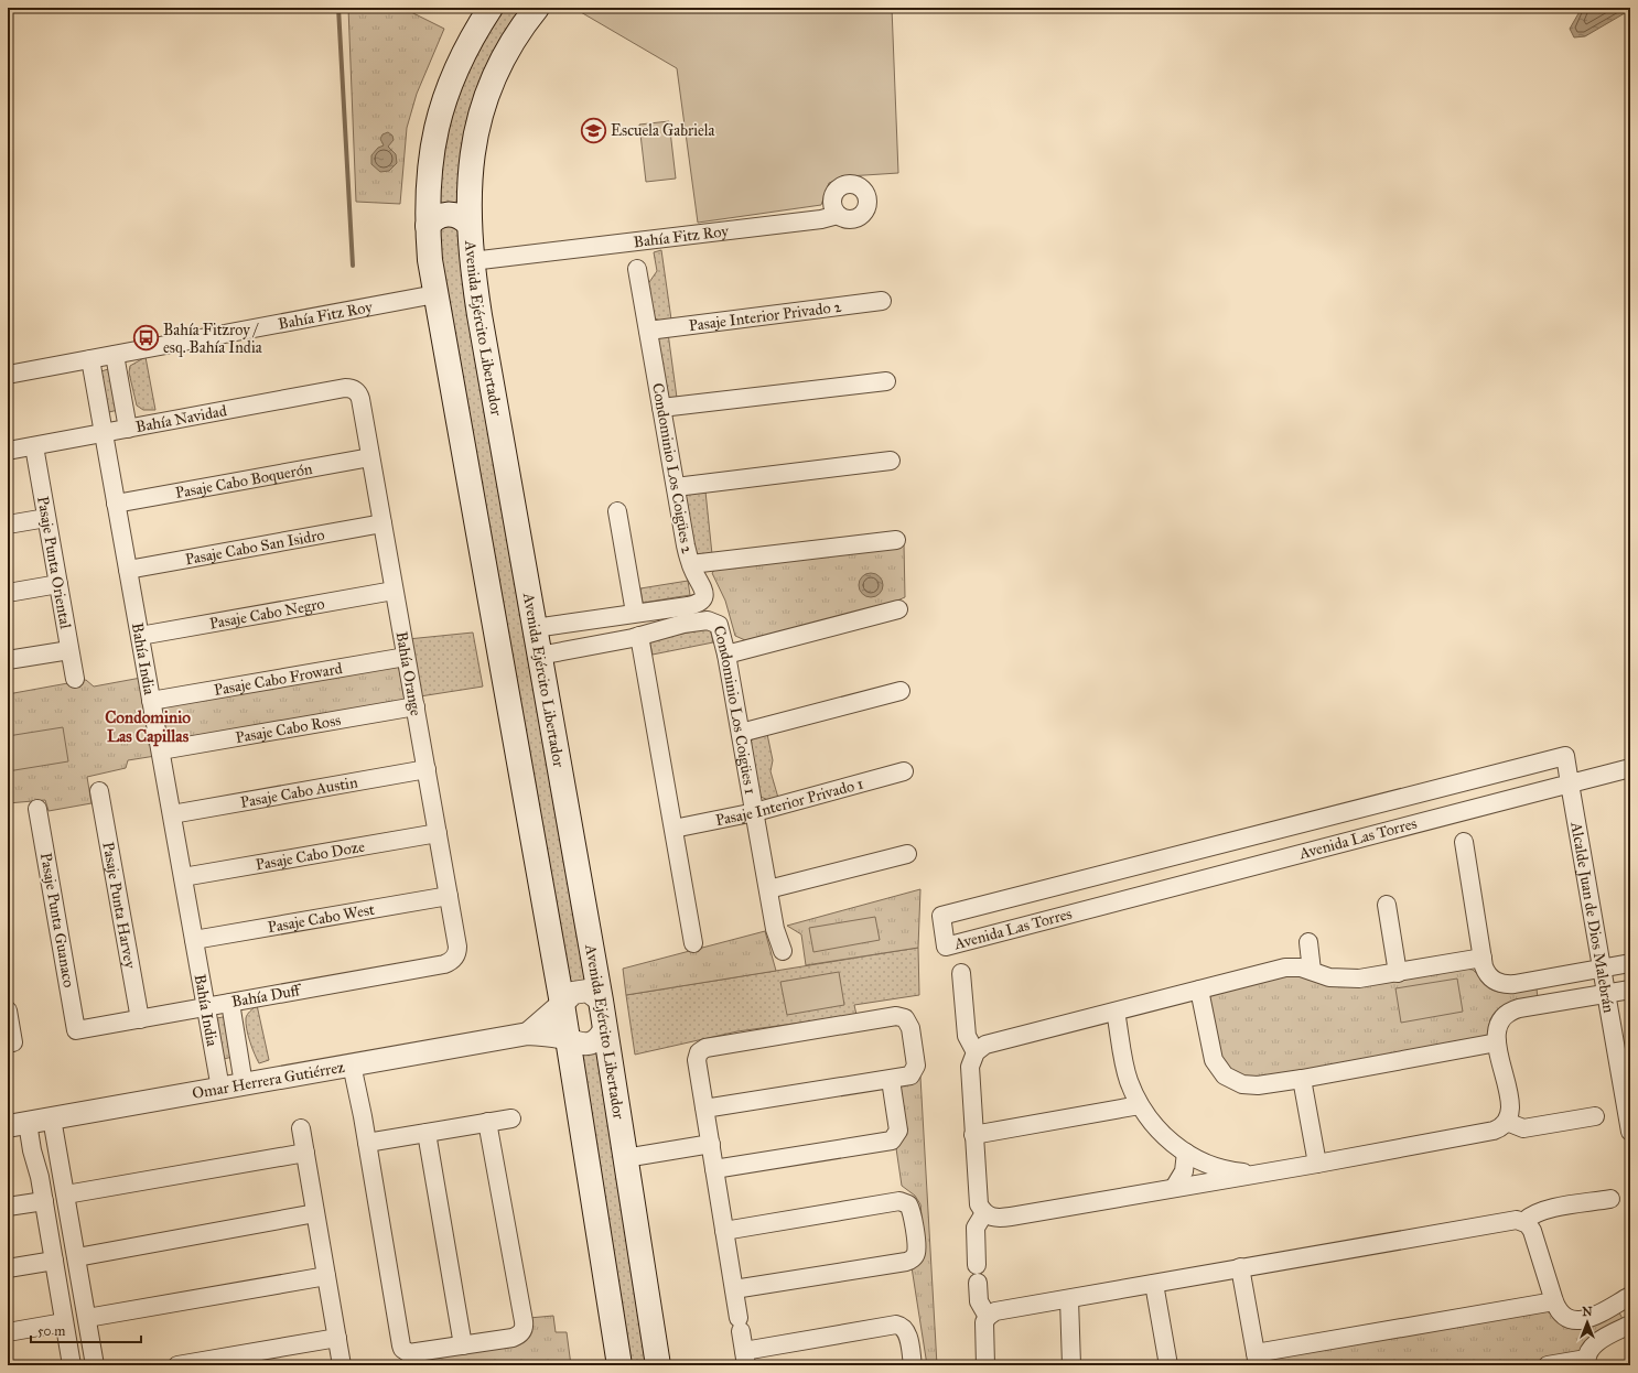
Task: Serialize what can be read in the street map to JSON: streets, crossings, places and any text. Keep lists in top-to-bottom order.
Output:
{
  "streets": {
    "main road": ["Avenida Ejército Libertador"],
    "street": [
      "Bahía Fitz Roy",
      "Pasaje Interior Privado 2",
      "Bahía Navidad",
      "Condominio Los Coigües 2",
      "Pasaje Cabo Boquerón",
      "Pasaje Cabo San Isidro",
      "Pasaje Punta Oriental",
      "Pasaje Cabo Negro",
      "Bahía India",
      "Bahía Orange",
      "Pasaje Cabo Froward",
      "Condominio Los Coigües 1",
      "Pasaje Cabo Ross",
      "Pasaje Cabo Austin",
      "Pasaje Interior Privado 1",
      "Avenida Las Torres",
      "Pasaje Cabo Doze",
      "Pasaje Punta Harvey",
      "Pasaje Cabo West",
      "Alcalde Juan de Dios Malebrán",
      "Pasaje Punta Guanaco",
      "Bahía Duff",
      "Omar Herrera Gutiérrez"
    ]
  },
  "crossings": [
    ["Bahía Fitz Roy", "Avenida Ejército Libertador"],
    ["Bahía Fitz Roy", "Bahía India"],
    ["Pasaje Interior Privado 2", "Condominio Los Coigües 2"],
    ["Avenida Ejército Libertador", "Condominio Los Coigües 2"],
    ["Avenida Ejército Libertador", "Condominio Los Coigües 1"],
    ["Avenida Ejército Libertador", "Omar Herrera Gutiérrez"],
    ["Bahía Navidad", "Pasaje Punta Oriental"],
    ["Bahía Navidad", "Bahía India"],
    ["Bahía Navidad", "Bahía Orange"],
    ["Pasaje Cabo Boquerón", "Bahía India"],
    ["Pasaje Cabo Boquerón", "Bahía Orange"],
    ["Pasaje Cabo San Isidro", "Bahía India"],
    ["Pasaje Cabo San Isidro", "Bahía Orange"],
    ["Pasaje Cabo Negro", "Bahía India"],
    ["Pasaje Cabo Negro", "Bahía Orange"],
    ["Bahía India", "Pasaje Cabo Froward"],
    ["Bahía India", "Pasaje Cabo Ross"],
    ["Bahía India", "Pasaje Cabo Austin"],
    ["Bahía India", "Pasaje Cabo Doze"],
    ["Bahía India", "Pasaje Cabo West"],
    ["Bahía India", "Bahía Duff"],
    ["Bahía India", "Omar Herrera Gutiérrez"],
    ["Bahía Orange", "Pasaje Cabo Froward"],
    ["Bahía Orange", "Pasaje Cabo Ross"],
    ["Bahía Orange", "Pasaje Cabo Austin"],
    ["Bahía Orange", "Pasaje Cabo Doze"],
    ["Bahía Orange", "Pasaje Cabo West"],
    ["Bahía Orange", "Bahía Duff"],
    ["Condominio Los Coigües 1", "Pasaje Interior Privado 1"],
    ["Avenida Las Torres", "Alcalde Juan de Dios Malebrán"],
    ["Pasaje Punta Harvey", "Bahía Duff"],
    ["Pasaje Punta Guanaco", "Bahía Duff"]
  ],
  "districts": ["Condominio Las Capillas"],
  "places": {
    "school or university": ["Escuela Gabriela"],
    "bus stop": ["Bahía Fitzroy / esq. Bahía India"]
  },
  "scale_bar": "50 m",
  "north": "top"
}
